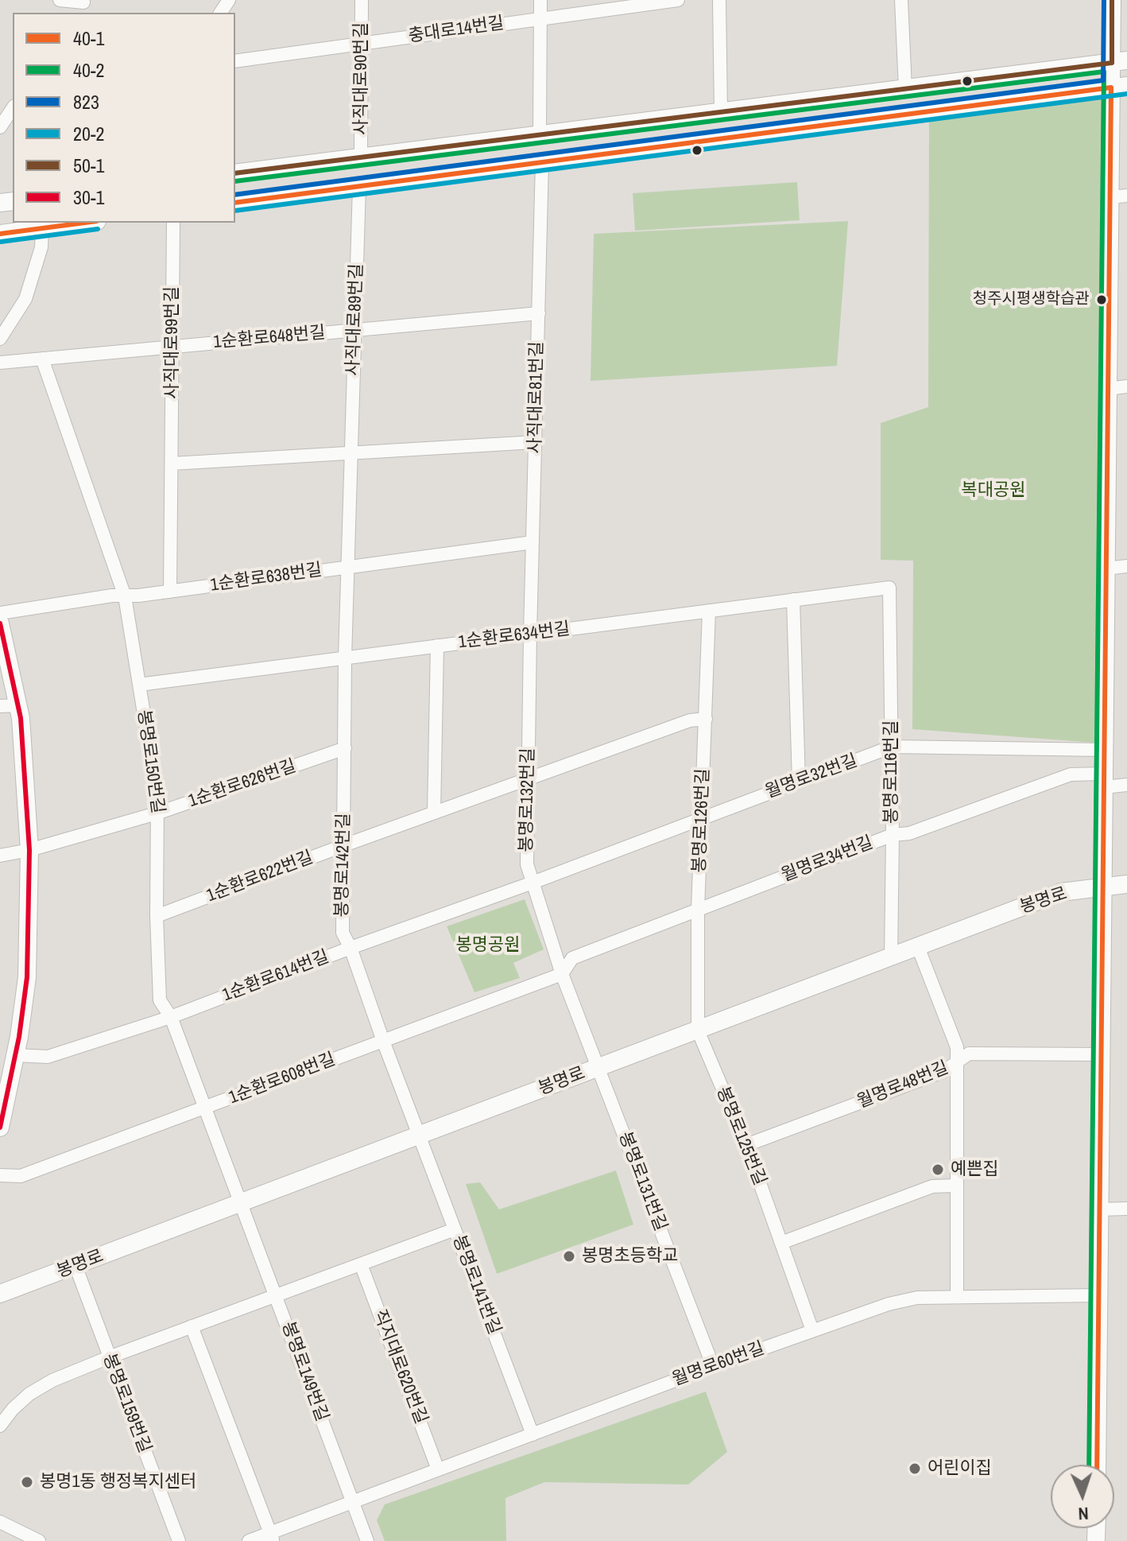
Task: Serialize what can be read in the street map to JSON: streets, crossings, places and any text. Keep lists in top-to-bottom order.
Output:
{
  "streets": {
    "street": [
      "충대로14번길",
      "사직대로90번길",
      "사직대로89번길",
      "1순환로648번길",
      "사직대로99번길",
      "사직대로81번길",
      "1순환로638번길",
      "1순환로634번길",
      "봉명로150번길",
      "봉명로116번길",
      "월명로32번길",
      "1순환로626번길",
      "봉명로132번길",
      "봉명로126번길",
      "월명로34번길",
      "봉명로142번길",
      "1순환로622번길",
      "봉명로",
      "1순환로614번길",
      "1순환로608번길",
      "월명로48번길",
      "봉명로125번길",
      "봉명로131번길",
      "봉명로141번길",
      "월명로60번길",
      "직지대로620번길",
      "봉명로149번길",
      "봉명로159번길"
    ]
  },
  "crossings": [
    ["충대로14번길", "사직대로90번길"],
    ["사직대로89번길", "1순환로648번길"],
    ["사직대로89번길", "1순환로638번길"],
    ["사직대로89번길", "1순환로634번길"],
    ["사직대로89번길", "봉명로142번길"],
    ["1순환로648번길", "사직대로99번길"],
    ["1순환로648번길", "사직대로81번길"],
    ["1순환로648번길", "봉명로150번길"],
    ["사직대로99번길", "1순환로638번길"],
    ["사직대로81번길", "1순환로638번길"],
    ["사직대로81번길", "1순환로634번길"],
    ["사직대로81번길", "봉명로132번길"],
    ["1순환로638번길", "봉명로150번길"],
    ["1순환로634번길", "봉명로150번길"],
    ["1순환로634번길", "봉명로116번길"],
    ["1순환로634번길", "봉명로132번길"],
    ["1순환로634번길", "봉명로126번길"],
    ["1순환로634번길", "봉명로142번길"],
    ["봉명로150번길", "1순환로626번길"],
    ["봉명로150번길", "1순환로622번길"],
    ["봉명로150번길", "봉명로"],
    ["봉명로150번길", "1순환로614번길"],
    ["봉명로150번길", "1순환로608번길"],
    ["봉명로150번길", "봉명로149번길"],
    ["봉명로116번길", "월명로32번길"],
    ["봉명로116번길", "월명로34번길"],
    ["봉명로116번길", "봉명로"],
    ["월명로32번길", "봉명로132번길"],
    ["월명로32번길", "봉명로126번길"],
    ["월명로32번길", "1순환로614번길"],
    ["1순환로626번길", "봉명로142번길"],
    ["봉명로132번길", "월명로34번길"],
    ["봉명로132번길", "1순환로622번길"],
    ["봉명로132번길", "봉명로"],
    ["봉명로132번길", "1순환로614번길"],
    ["봉명로132번길", "1순환로608번길"],
    ["봉명로132번길", "봉명로131번길"],
    ["봉명로126번길", "월명로34번길"],
    ["봉명로126번길", "1순환로622번길"],
    ["봉명로126번길", "봉명로"],
    ["봉명로126번길", "봉명로125번길"],
    ["월명로34번길", "1순환로608번길"],
    ["봉명로142번길", "1순환로622번길"],
    ["봉명로142번길", "봉명로"],
    ["봉명로142번길", "1순환로614번길"],
    ["봉명로142번길", "1순환로608번길"],
    ["봉명로142번길", "봉명로141번길"],
    ["봉명로", "봉명로125번길"],
    ["봉명로", "봉명로131번길"],
    ["봉명로", "봉명로141번길"],
    ["봉명로", "봉명로149번길"],
    ["봉명로", "봉명로159번길"],
    ["월명로48번길", "봉명로125번길"],
    ["봉명로125번길", "월명로60번길"],
    ["봉명로131번길", "월명로60번길"],
    ["봉명로141번길", "월명로60번길"],
    ["월명로60번길", "직지대로620번길"],
    ["월명로60번길", "봉명로149번길"]
  ],
  "parks": ["복대공원", "봉명공원"],
  "places": [
    "청주시평생학습관",
    "예쁜집",
    "봉명초등학교",
    "어린이집",
    "봉명1동 행정복지센터"
  ],
  "lines": [
    "transit line 823",
    "transit line 50-1",
    "transit line 40-2",
    "transit line 40-1",
    "transit line 20-2",
    "transit line 30-1"
  ],
  "legend": [
    "40-1",
    "40-2",
    "823",
    "20-2",
    "50-1",
    "30-1"
  ],
  "north": "bottom"
}
